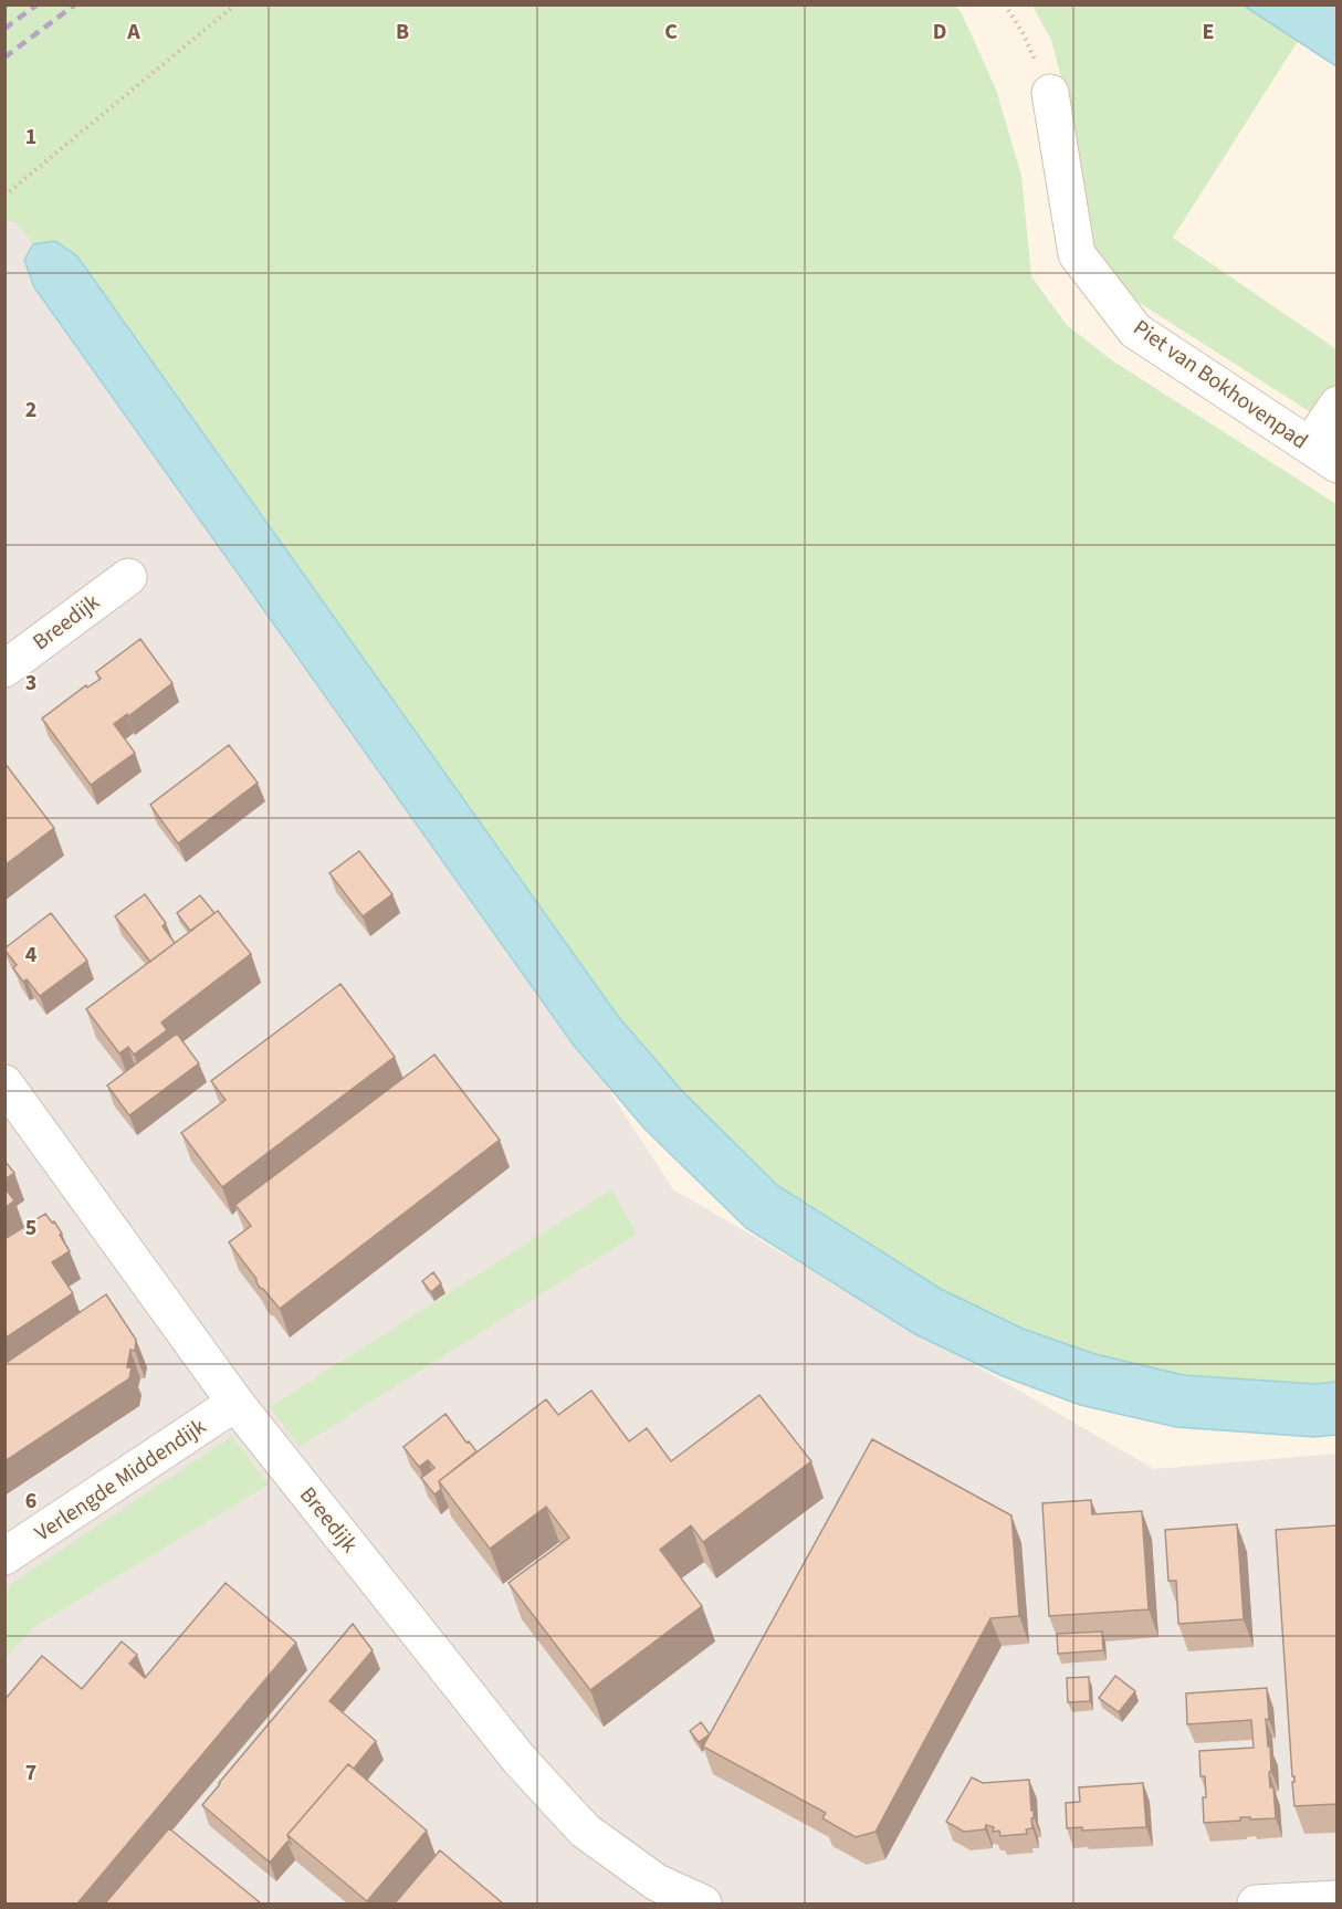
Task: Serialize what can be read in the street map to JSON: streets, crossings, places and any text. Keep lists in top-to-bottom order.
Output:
{
  "streets": {
    "street": ["Piet van Bokhovenpad", "Breedijk", "Verlengde Middendijk"]
  },
  "crossings": [
    ["Breedijk", "Verlengde Middendijk"]
  ],
  "grid": {
    "columns": [
      "A",
      "B",
      "C",
      "D",
      "E"
    ],
    "rows": [
      "1",
      "2",
      "3",
      "4",
      "5",
      "6",
      "7"
    ]
  }
}
